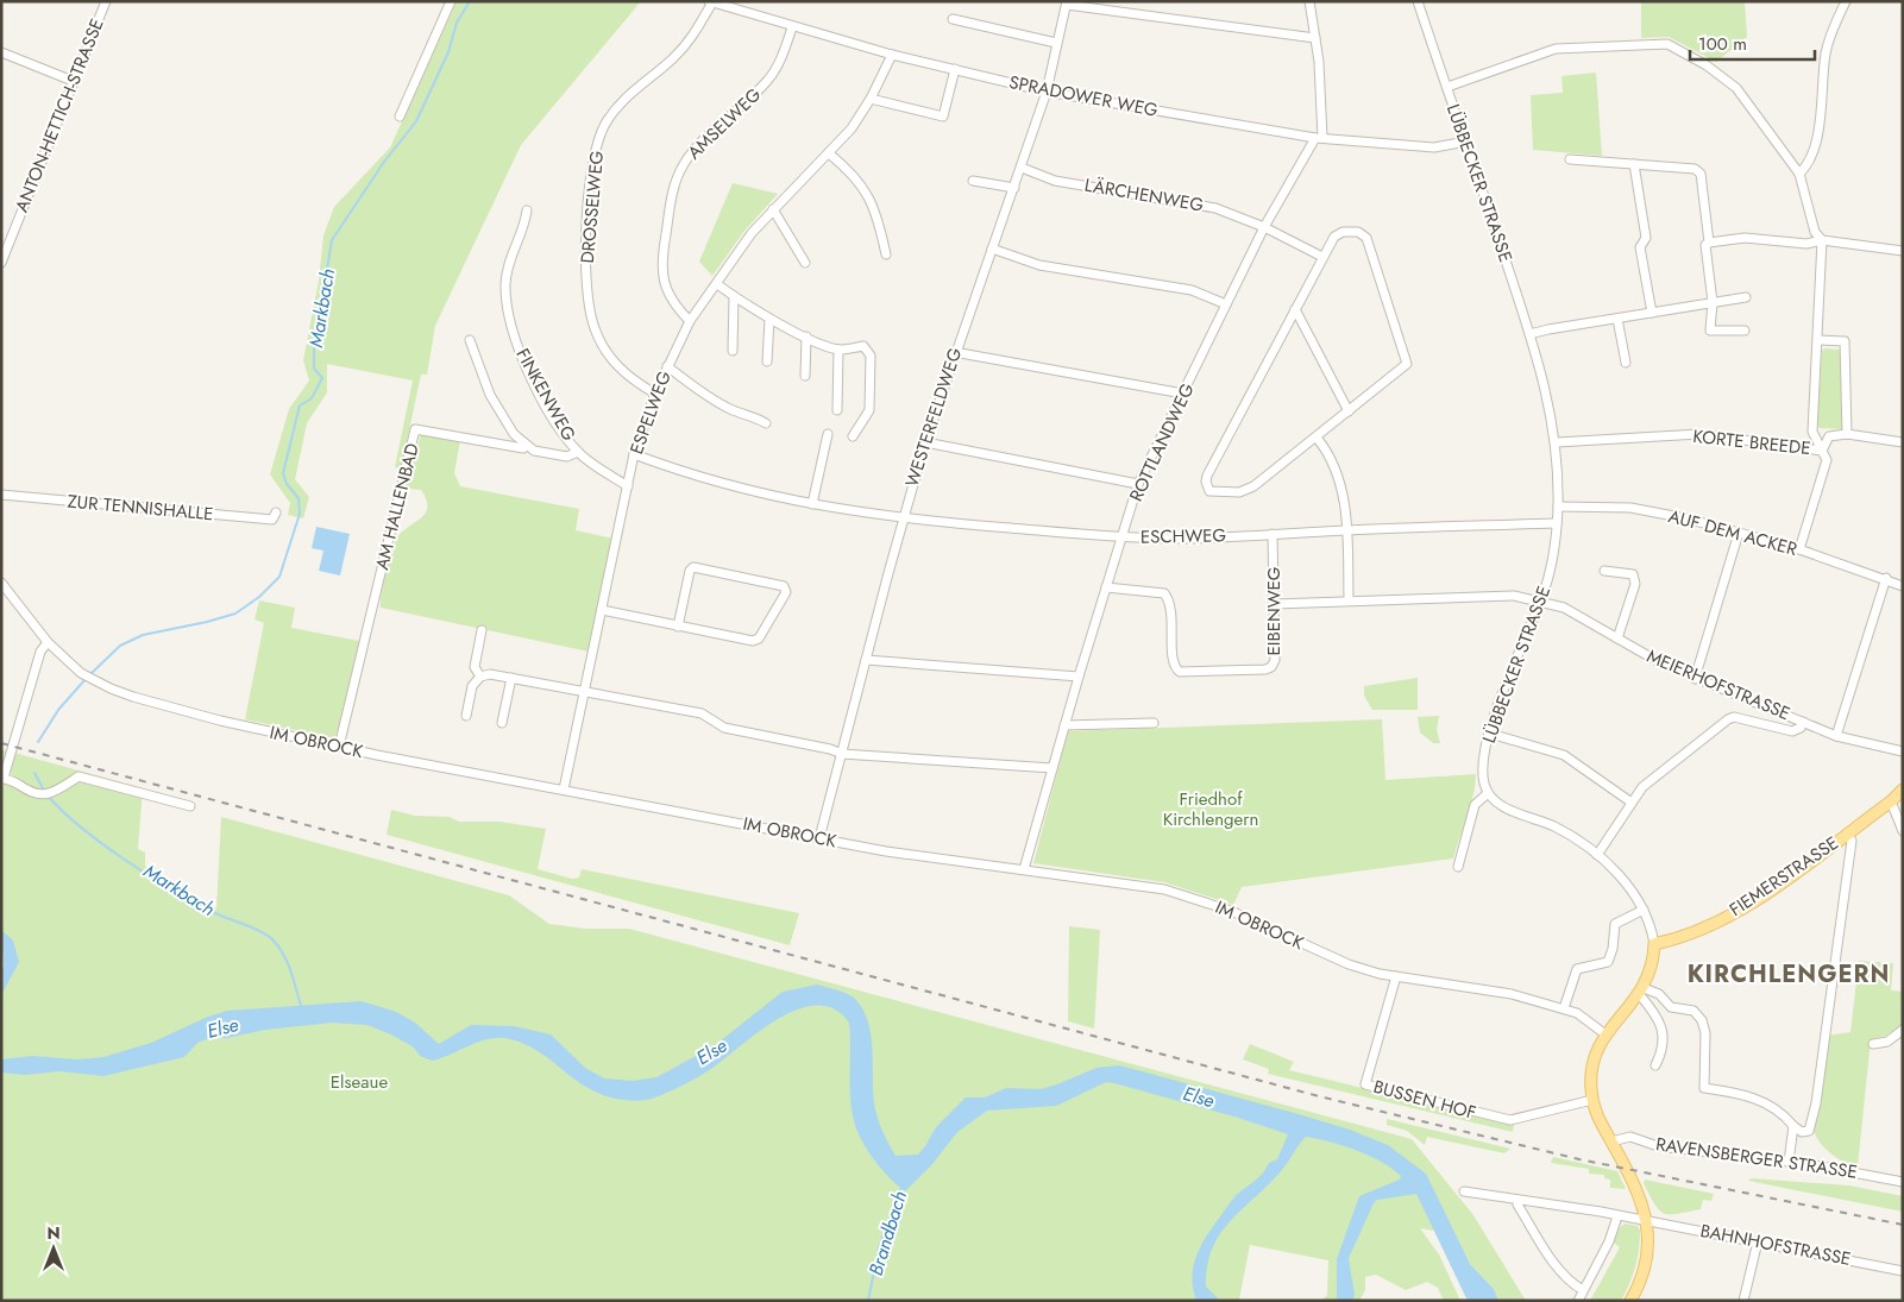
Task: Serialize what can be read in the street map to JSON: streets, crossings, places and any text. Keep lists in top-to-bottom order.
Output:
{
  "streets": {
    "main road": ["FIEMERSTRASSE"],
    "street": [
      "SPRADOWER WEG",
      "ANTON-HETTICH-STRASSE",
      "AMSELWEG",
      "LÜBBECKER STRASSE",
      "LÄRCHENWEG",
      "DROSSELWEG",
      "FINKENWEG",
      "ESPELWEG",
      "WESTERFELDWEG",
      "ROTTLANDWEG",
      "KORTE BREEDE",
      "AM HALLENBAD",
      "ZUR TENNISHALLE",
      "AUF DEM ACKER",
      "ESCHWEG",
      "EIBENWEG",
      "MEIERHOFSTRASSE",
      "IM OBROCK",
      "BUSSEN HOF",
      "RAVENSBERGER STRASSE",
      "BAHNHOFSTRASSE"
    ]
  },
  "crossings": [
    ["SPRADOWER WEG", "AMSELWEG"],
    ["SPRADOWER WEG", "LÜBBECKER STRASSE"],
    ["SPRADOWER WEG", "DROSSELWEG"],
    ["SPRADOWER WEG", "ESPELWEG"],
    ["SPRADOWER WEG", "WESTERFELDWEG"],
    ["SPRADOWER WEG", "ROTTLANDWEG"],
    ["AMSELWEG", "ESPELWEG"],
    ["LÜBBECKER STRASSE", "KORTE BREEDE"],
    ["LÜBBECKER STRASSE", "AUF DEM ACKER"],
    ["LÜBBECKER STRASSE", "ESCHWEG"],
    ["LÜBBECKER STRASSE", "MEIERHOFSTRASSE"],
    ["LÄRCHENWEG", "WESTERFELDWEG"],
    ["LÄRCHENWEG", "ROTTLANDWEG"],
    ["DROSSELWEG", "ESPELWEG"],
    ["FINKENWEG", "ESPELWEG"],
    ["FINKENWEG", "AM HALLENBAD"],
    ["ESPELWEG", "ESCHWEG"],
    ["ESPELWEG", "IM OBROCK"],
    ["WESTERFELDWEG", "ESCHWEG"],
    ["WESTERFELDWEG", "IM OBROCK"],
    ["ROTTLANDWEG", "ESCHWEG"],
    ["ROTTLANDWEG", "EIBENWEG"],
    ["ROTTLANDWEG", "IM OBROCK"],
    ["AM HALLENBAD", "IM OBROCK"],
    ["ESCHWEG", "EIBENWEG"],
    ["EIBENWEG", "MEIERHOFSTRASSE"],
    ["IM OBROCK", "BUSSEN HOF"]
  ],
  "districts": ["KIRCHLENGERN"],
  "water": ["Markbach", "Else", "Brandbach"],
  "parks": ["Friedhof Kirchlengern", "Elseaue"],
  "scale_bar": "100 m",
  "north": "top"
}
